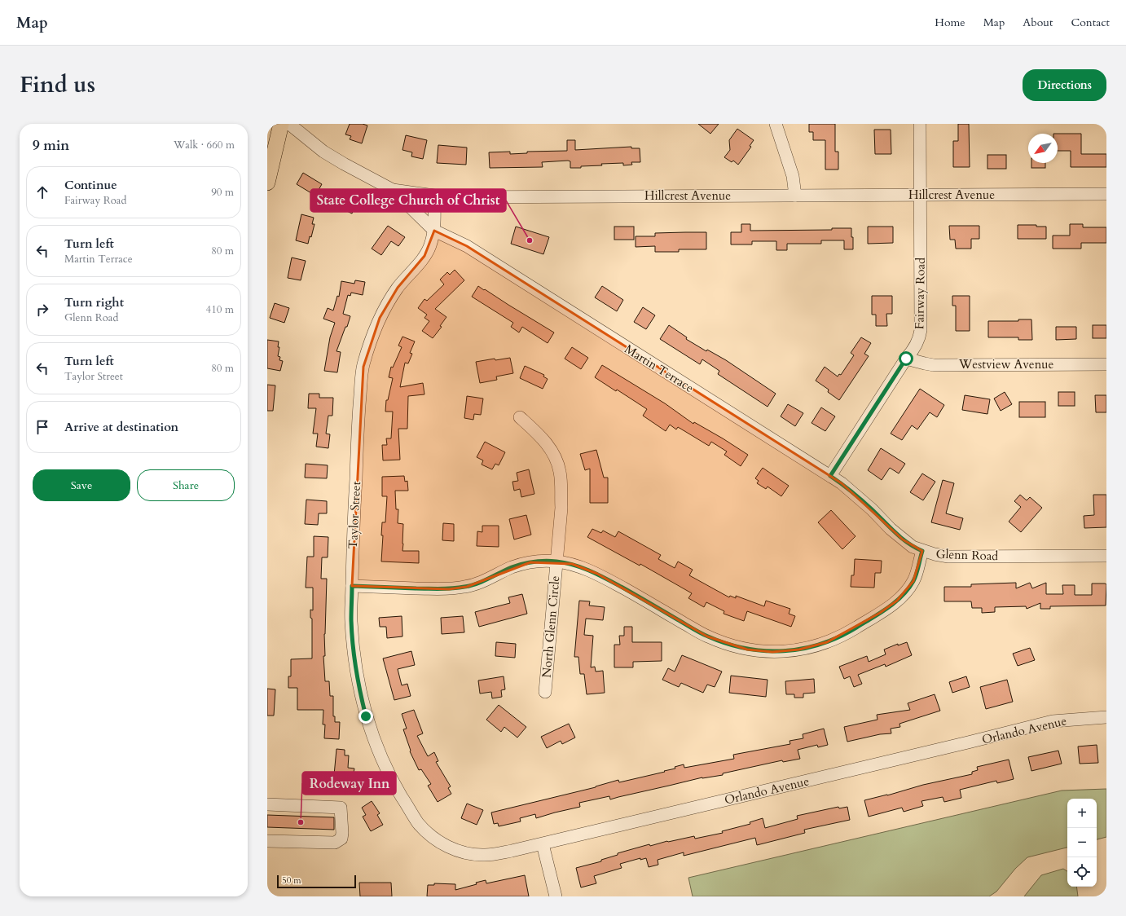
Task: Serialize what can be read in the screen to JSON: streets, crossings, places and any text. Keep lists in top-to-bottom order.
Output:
{
  "streets": {
    "street": [
      "Hillcrest Avenue",
      "Fairway Road",
      "Westview Avenue",
      "Martin Terrace",
      "Taylor Street",
      "Glenn Road",
      "North Glenn Circle",
      "Orlando Avenue"
    ]
  },
  "crossings": [
    ["Hillcrest Avenue", "Fairway Road"],
    ["Hillcrest Avenue", "Martin Terrace"],
    ["Hillcrest Avenue", "Taylor Street"],
    ["Fairway Road", "Westview Avenue"],
    ["Fairway Road", "Martin Terrace"],
    ["Martin Terrace", "Taylor Street"],
    ["Martin Terrace", "Glenn Road"],
    ["Taylor Street", "Glenn Road"],
    ["Taylor Street", "Orlando Avenue"],
    ["Glenn Road", "North Glenn Circle"]
  ],
  "places": ["State College Church of Christ", "Rodeway Inn"],
  "scale_bar": "50 m",
  "north": "bottom left",
  "page": {
    "header": "Map",
    "nav": [
      "Home",
      "Map",
      "About",
      "Contact"
    ],
    "title": "Find us",
    "buttons": [
      "Directions",
      ["Save", "Share"]
    ],
    "heading": ["9 min", "Walk · 660 m"],
    "list": [
      ["Continue", "Fairway Road", "90 m"],
      ["Turn left", "Martin Terrace", "80 m"],
      ["Turn right", "Glenn Road", "410 m"],
      ["Turn left", "Taylor Street", "80 m"],
      "Arrive at destination"
    ],
    "map_buttons": ["+", "−"],
    "scale": "50 m"
  }
}
